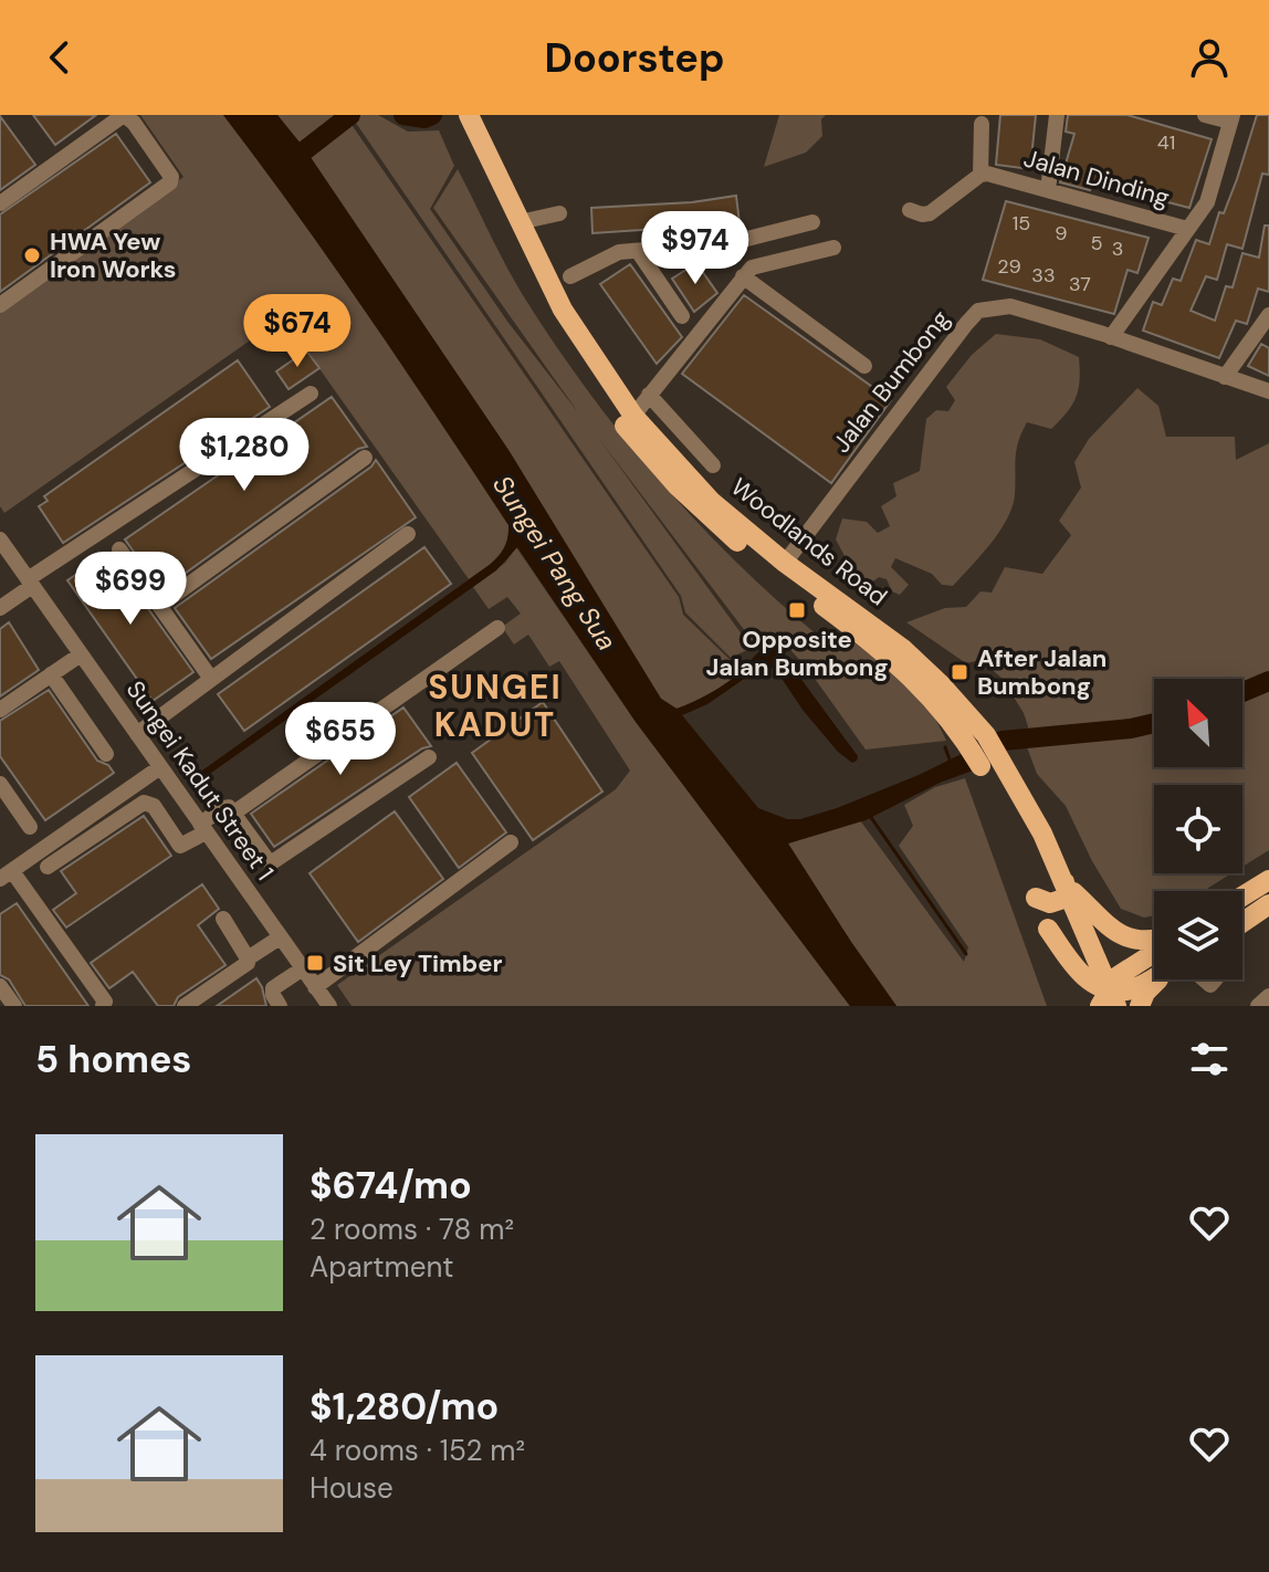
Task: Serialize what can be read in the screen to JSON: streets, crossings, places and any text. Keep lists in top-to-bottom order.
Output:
{
  "streets": {
    "main road": ["Woodlands Road"],
    "street": ["Jalan Dinding", "Jalan Bumbong", "Sungei Kadut Street 1"]
  },
  "crossings": [
    ["Jalan Bumbong", "Woodlands Road"]
  ],
  "districts": ["SUNGEI KADUT"],
  "water": ["Sungei Pang Sua"],
  "places": {
    "other": ["HWA Yew Iron Works"],
    "transit": ["Opposite Jalan Bumbong", "After Jalan Bumbong", "Sit Ley Timber"]
  },
  "house_numbers": [
    "41",
    "15",
    "9",
    "5",
    "3",
    "29",
    "33",
    "37"
  ],
  "north": "top left",
  "page": {
    "header": "Doorstep",
    "price": [
      "$974",
      "$674",
      "$1,280",
      "$699",
      "$655"
    ],
    "heading": "5 homes",
    "list": [
      {
        "name": "$674/mo",
        "note": "2 rooms · 78 m² · Apartment"
      },
      {
        "name": "$1,280/mo",
        "note": "4 rooms · 152 m² · House"
      }
    ]
  }
}
